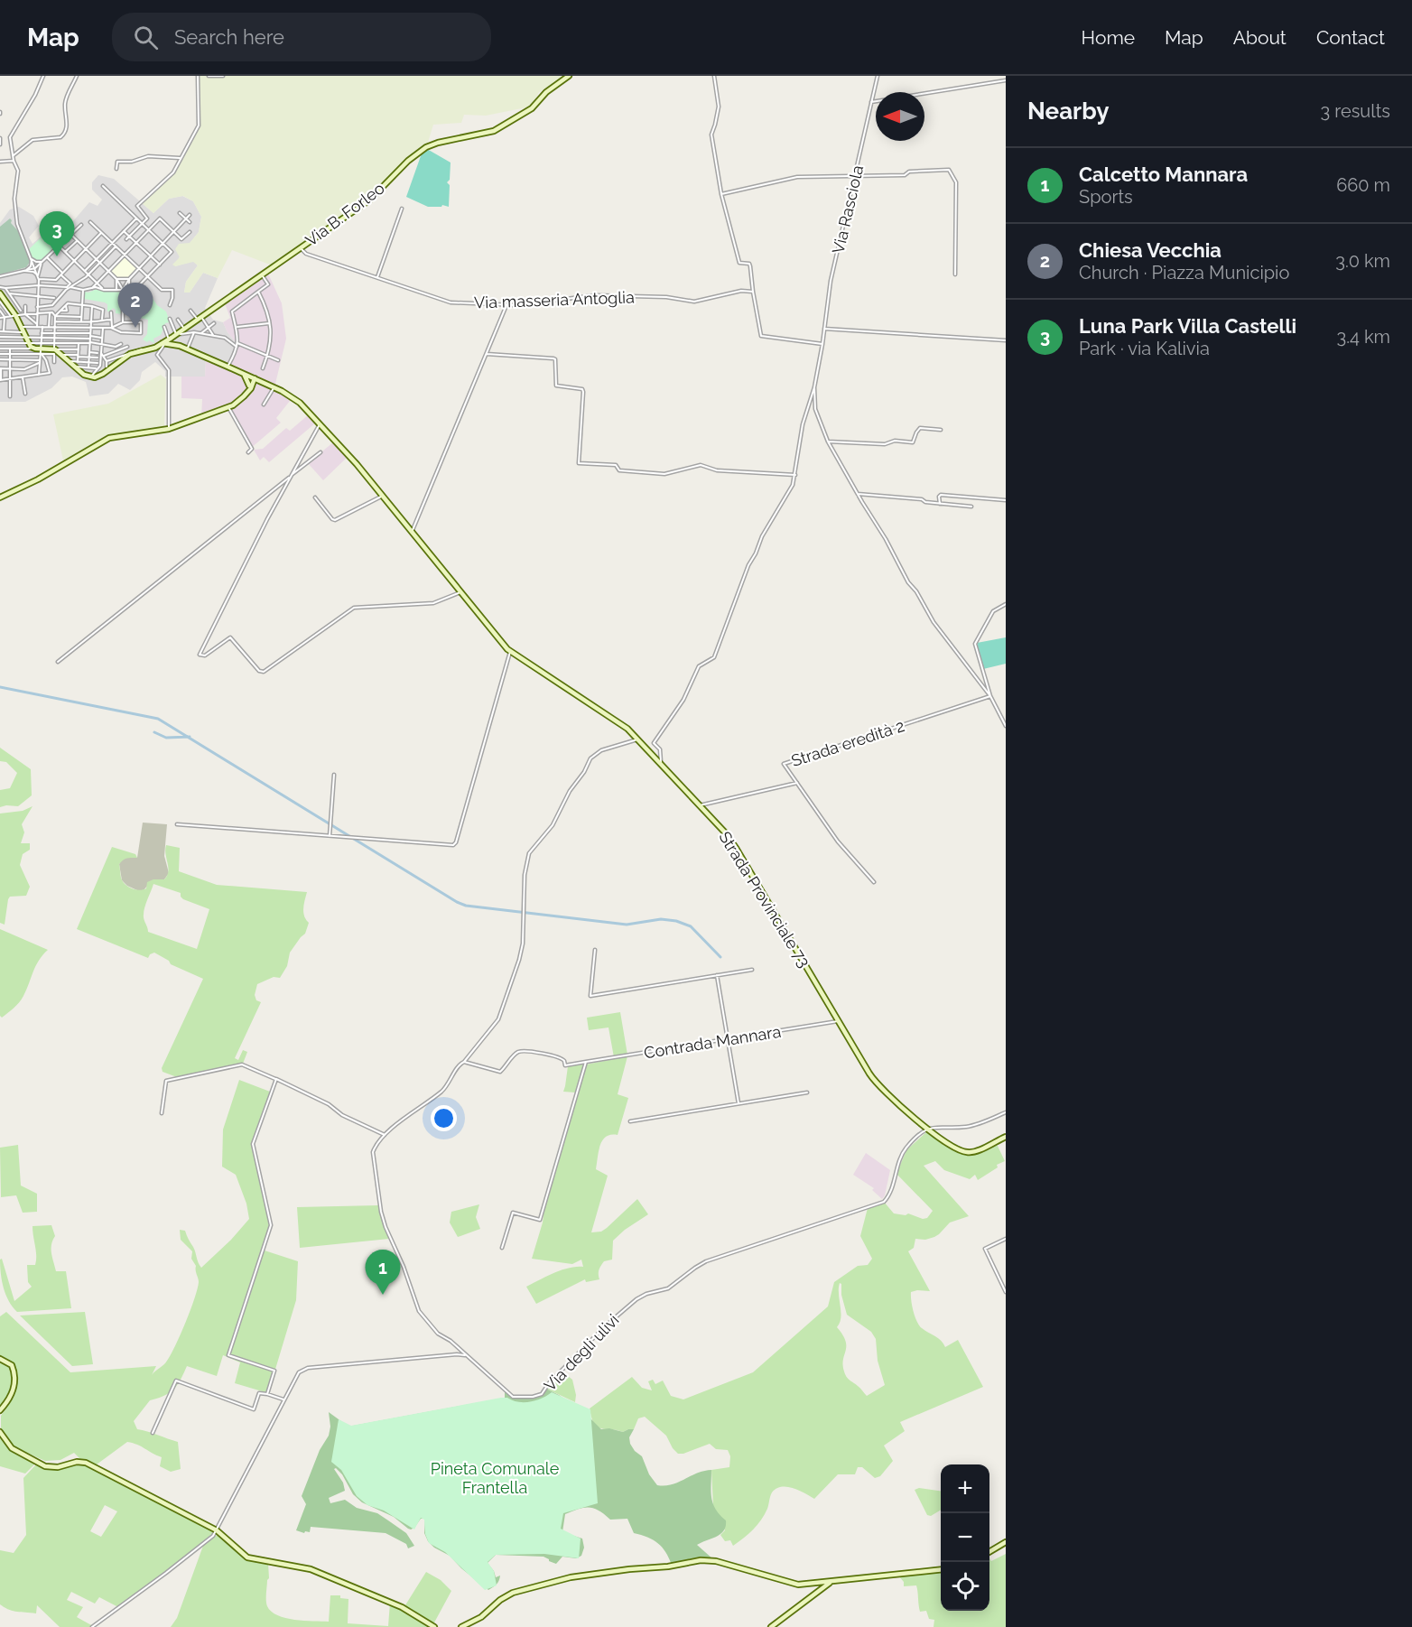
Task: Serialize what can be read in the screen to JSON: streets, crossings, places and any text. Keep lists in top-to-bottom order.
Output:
{
  "streets": {
    "main road": ["Via B. Forleo", "Strada Provinciale 73"],
    "street": [
      "Via Rasciola",
      "Via masseria Antoglia",
      "Strada eredità 2",
      "Contrada Mannara",
      "Via degli ulivi"
    ]
  },
  "crossings": [
    ["Via B. Forleo", "Via masseria Antoglia"],
    ["Strada Provinciale 73", "Contrada Mannara"],
    ["Strada Provinciale 73", "Via degli ulivi"]
  ],
  "parks": ["Pineta Comunale Frantella"],
  "north": "left",
  "page": {
    "header": "Map",
    "search": "Search here",
    "nav": [
      "Home",
      "Map",
      "About",
      "Contact"
    ],
    "heading": ["Nearby", "3 results"],
    "list": [
      {
        "mark": "1",
        "name": "Calcetto Mannara",
        "note": "Sports",
        "value": "660 m"
      },
      {
        "mark": "2",
        "name": "Chiesa Vecchia",
        "note": "Church · Piazza Municipio",
        "value": "3.0 km"
      },
      {
        "mark": "3",
        "name": "Luna Park Villa Castelli",
        "note": "Park · via Kalivia",
        "value": "3.4 km"
      }
    ],
    "pins": ["3", "2", "1"],
    "map_buttons": ["+", "−"]
  }
}
